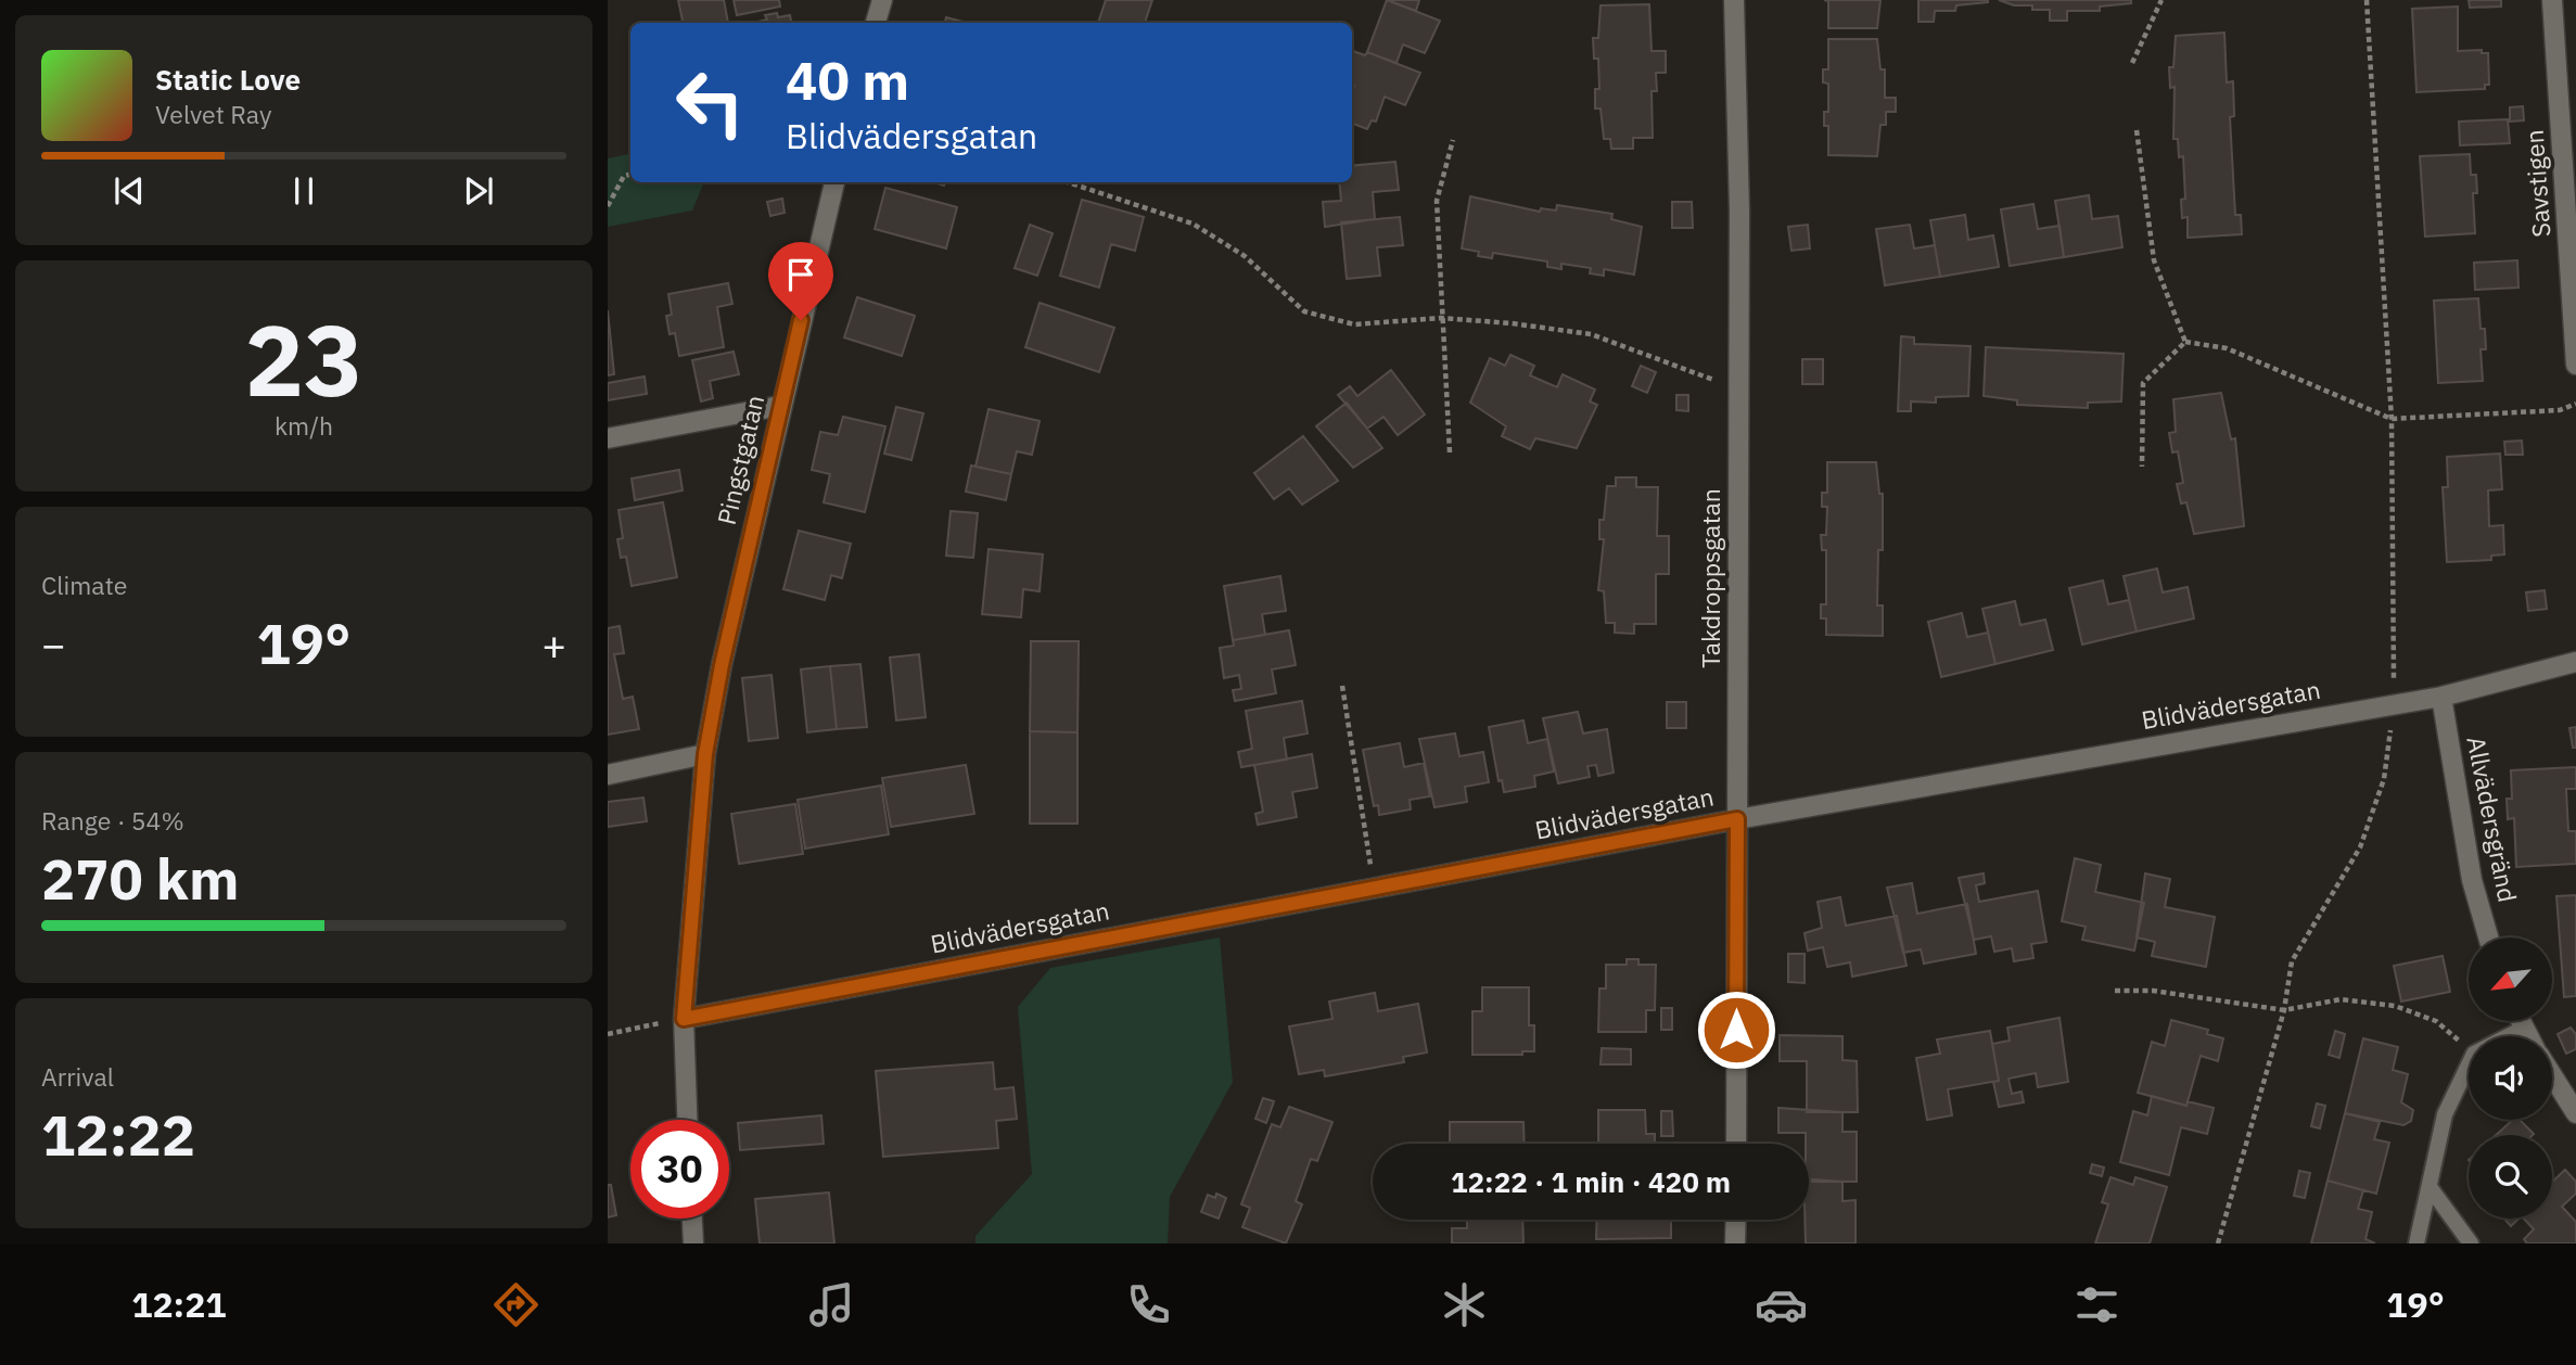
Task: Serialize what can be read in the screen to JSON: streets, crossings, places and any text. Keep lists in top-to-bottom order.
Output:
{
  "streets": {
    "street": [
      "Savstigen",
      "Pingstgatan",
      "Takdroppsgatan",
      "Blidvädersgatan",
      "Allvädersgränd"
    ]
  },
  "crossings": [
    ["Pingstgatan", "Blidvädersgatan"],
    ["Takdroppsgatan", "Blidvädersgatan"],
    ["Blidvädersgatan", "Allvädersgränd"]
  ],
  "north": "bottom left",
  "page": {
    "turn": ["40 m", "Blidvädersgatan"],
    "song": ["Static Love", "Velvet Ray"],
    "tile": [
      ["23", "km/h"],
      "Climate",
      ["Range · 54%", "270 km"],
      ["Arrival", "12:22"]
    ],
    "heat": ["−", "19°", "+"],
    "limit": "30",
    "trip": "12:22 · 1 min · 420 m",
    "tabs": ["12:21", "19°"]
  }
}
